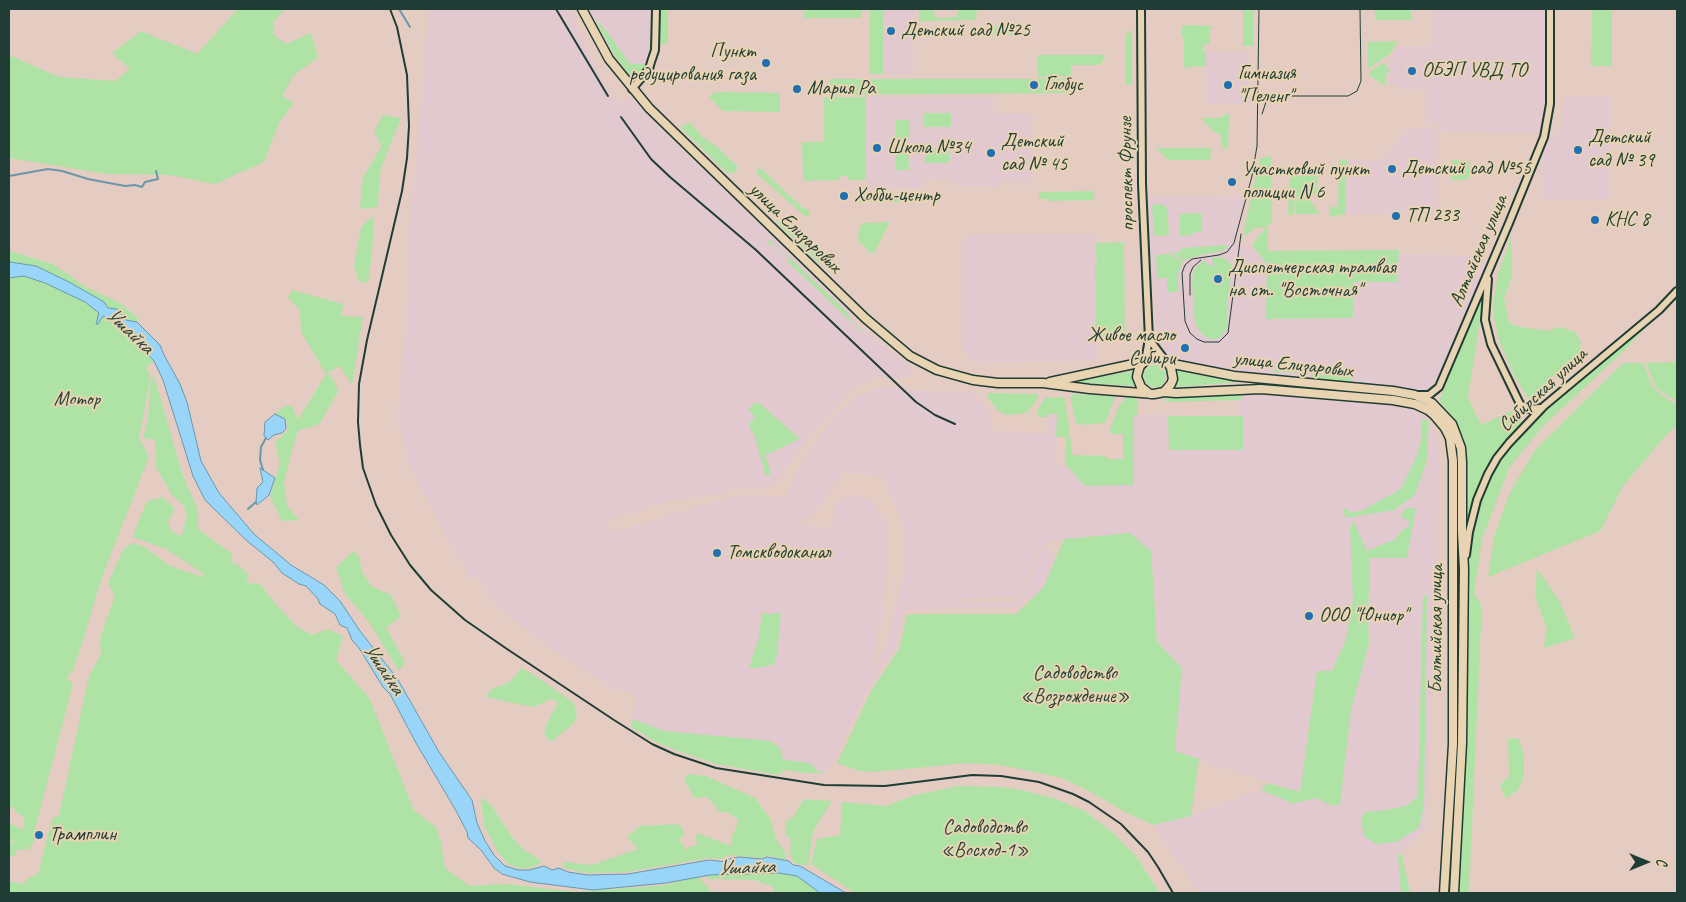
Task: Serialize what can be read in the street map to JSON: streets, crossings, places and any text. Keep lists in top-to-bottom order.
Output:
{
  "streets": {
    "main road": [
      "проспект Фрунзе",
      "улица Елизаровых",
      "Алтайская улица",
      "Сибирская улица",
      "Балтийская улица"
    ]
  },
  "crossings": [
    ["проспект Фрунзе", "улица Елизаровых"],
    ["улица Елизаровых", "Алтайская улица"],
    ["улица Елизаровых", "Балтийская улица"],
    ["Алтайская улица", "Балтийская улица"],
    ["Сибирская улица", "Балтийская улица"]
  ],
  "water": ["Ушайка"],
  "parks": ["Мотор", "Садоводство «Возрождение»", "Садоводство «Восход-1»"],
  "places": [
    "Детский сад №25",
    "Пункт редуцирования газа",
    "ОБЭП УВД ТО",
    "Глобус",
    "Гимназия \"Пеленг\"",
    "Мария Ра",
    "Школа №34",
    "Детский сад № 39",
    "Детский сад № 45",
    "Детский сад №55",
    "Участковый пункт полиции N 6",
    "Хобби-центр",
    "ТП 233",
    "КНС 8",
    "Диспетчерская трамвая на ст. \"Восточная\"",
    "Живое масло Сибири",
    "Томскводоканал",
    "ООО \"Юниор\"",
    "Трамплин"
  ],
  "north": "right"
}
